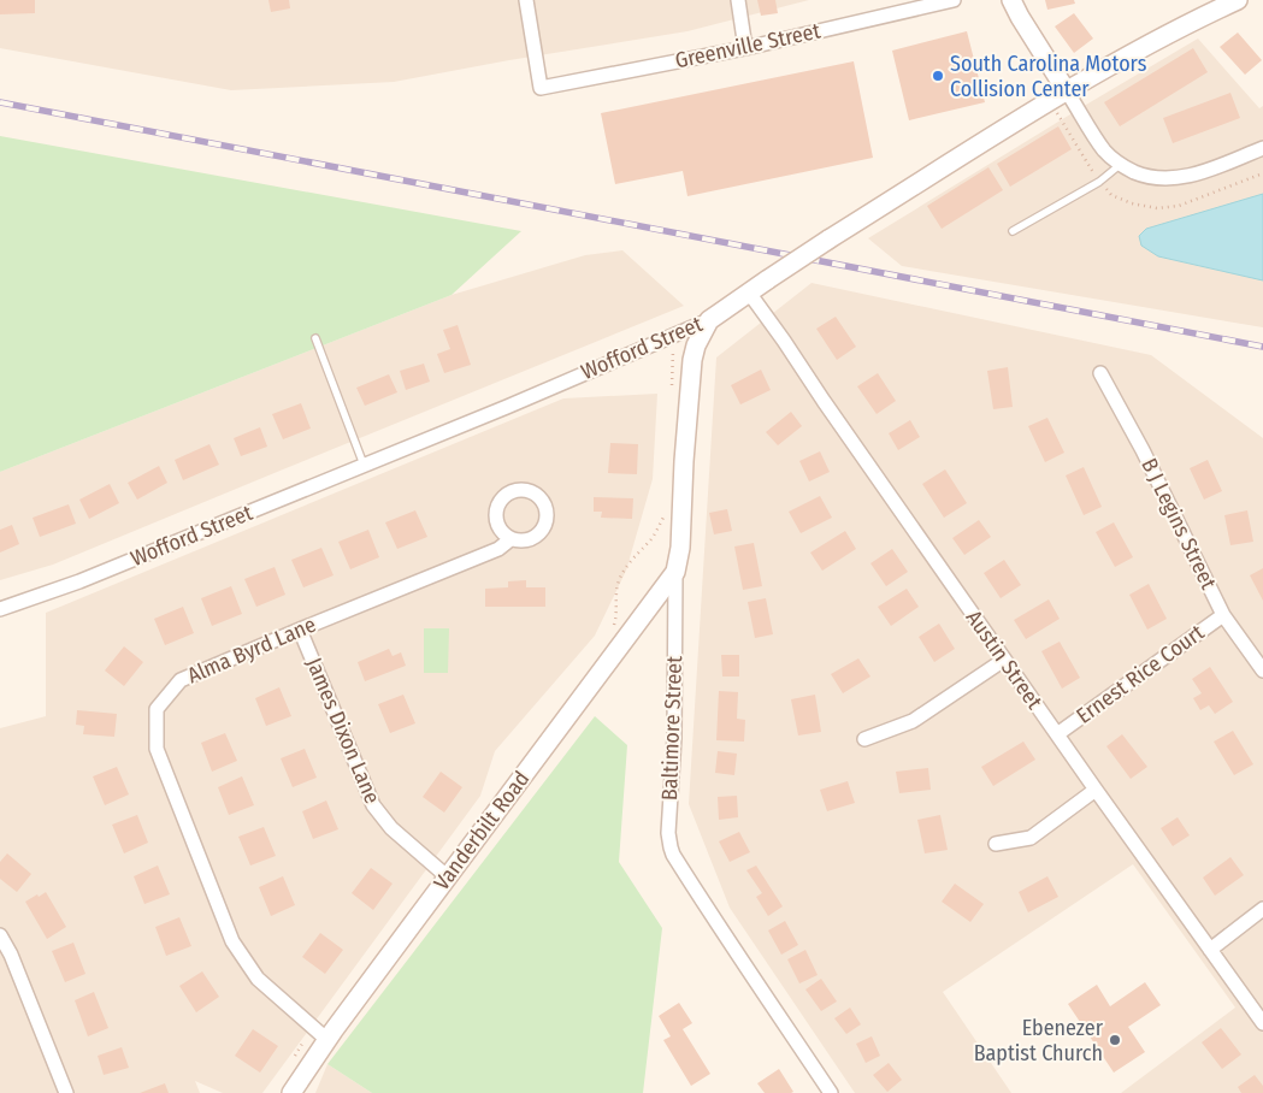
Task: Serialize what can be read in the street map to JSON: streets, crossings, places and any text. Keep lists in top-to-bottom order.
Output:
{
  "streets": {
    "street": [
      "Greenville Street",
      "Wofford Street",
      "B J Legins Street",
      "Alma Byrd Lane",
      "Austin Street",
      "Ernest Rice Court",
      "Baltimore Street",
      "James Dixon Lane",
      "Vanderbilt Road"
    ]
  },
  "crossings": [
    ["Wofford Street", "Austin Street"],
    ["Wofford Street", "Baltimore Street"],
    ["B J Legins Street", "Ernest Rice Court"],
    ["Alma Byrd Lane", "James Dixon Lane"],
    ["Alma Byrd Lane", "Vanderbilt Road"],
    ["Austin Street", "Ernest Rice Court"],
    ["Baltimore Street", "Vanderbilt Road"],
    ["James Dixon Lane", "Vanderbilt Road"]
  ],
  "places": ["South Carolina Motors Collision Center", "Ebenezer Baptist Church"]
}
